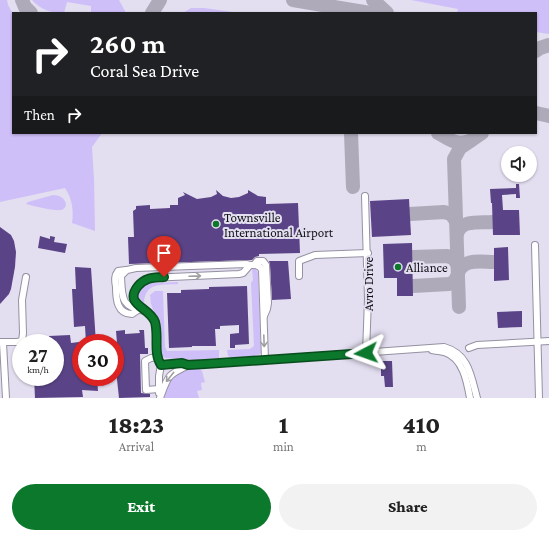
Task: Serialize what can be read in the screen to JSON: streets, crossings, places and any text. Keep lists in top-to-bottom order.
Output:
{
  "streets": {
    "street": ["Avro Drive"]
  },
  "places": ["Townsville International Airport", "Alliance"],
  "page": {
    "turn": ["260 m", "Coral Sea Drive"],
    "then": "Then",
    "speed": "27 km/h",
    "limit": "30",
    "eta": [
      "18:23",
      "Arrival",
      "1",
      "min",
      "410",
      "m"
    ],
    "buttons": ["Exit", "Share"]
  }
}
